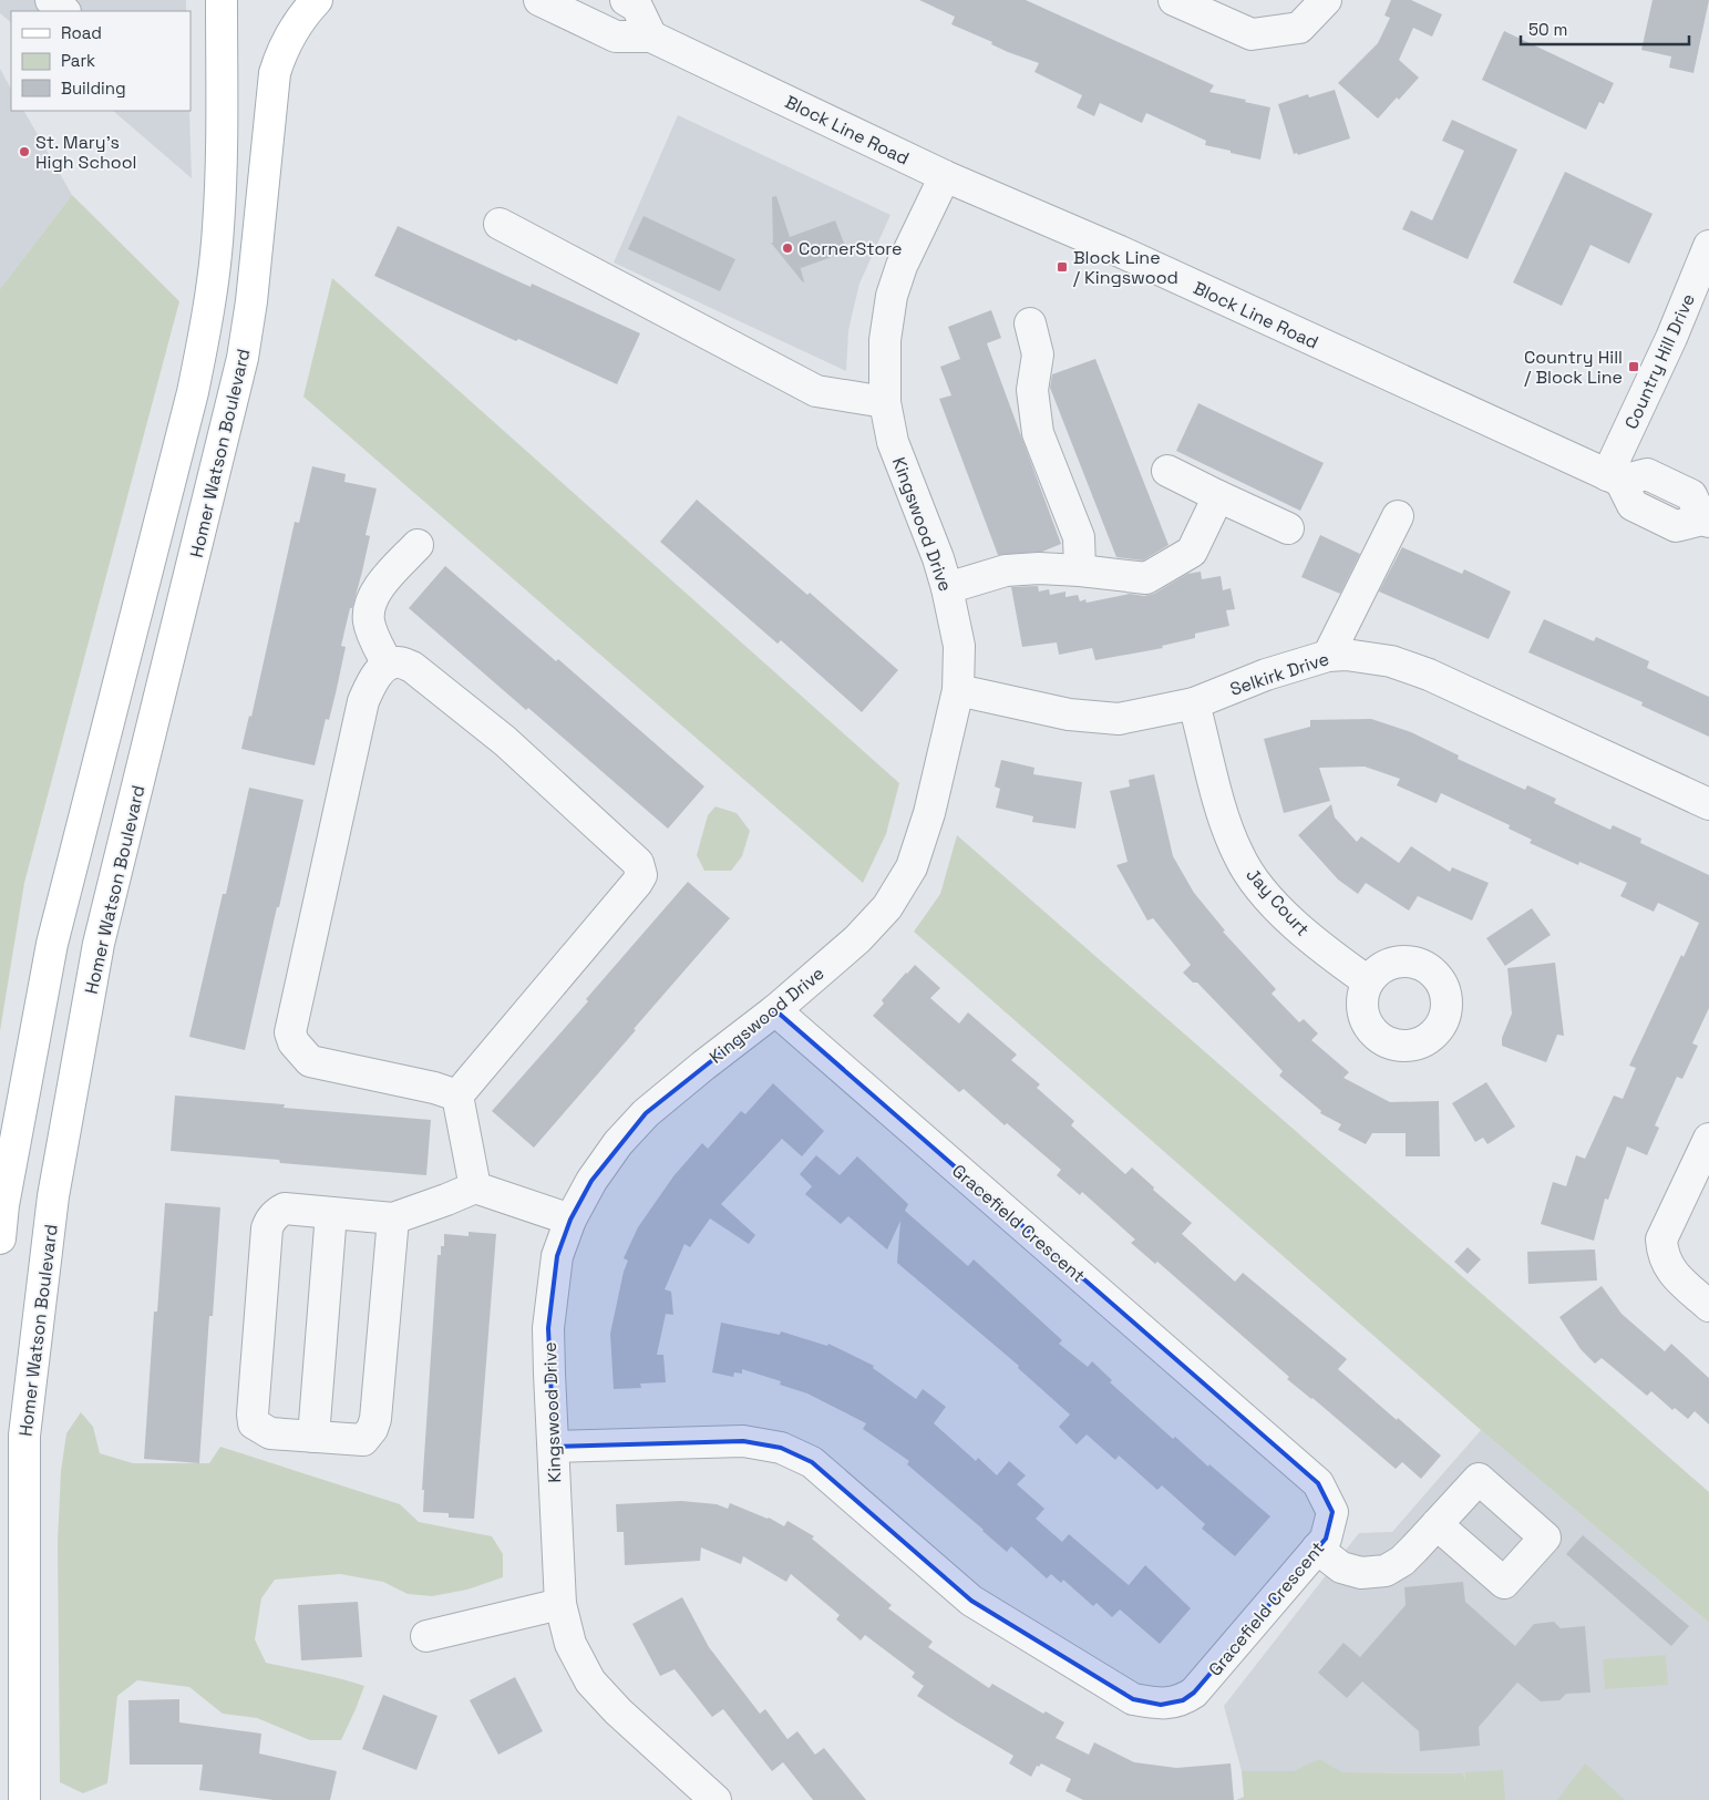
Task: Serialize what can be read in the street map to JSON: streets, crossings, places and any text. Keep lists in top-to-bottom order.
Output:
{
  "streets": {
    "main road": ["Homer Watson Boulevard"],
    "street": [
      "Block Line Road",
      "Country Hill Drive",
      "Kingswood Drive",
      "Selkirk Drive",
      "Jay Court",
      "Gracefield Crescent"
    ]
  },
  "crossings": [
    ["Block Line Road", "Country Hill Drive"],
    ["Block Line Road", "Kingswood Drive"],
    ["Kingswood Drive", "Selkirk Drive"],
    ["Kingswood Drive", "Gracefield Crescent"],
    ["Selkirk Drive", "Jay Court"]
  ],
  "places": {
    "other": ["St. Mary's High School", "CornerStore"],
    "transit": ["Block Line / Kingswood", "Country Hill / Block Line"]
  },
  "legend": ["Road", "Park", "Building"],
  "scale_bar": "50 m"
}
